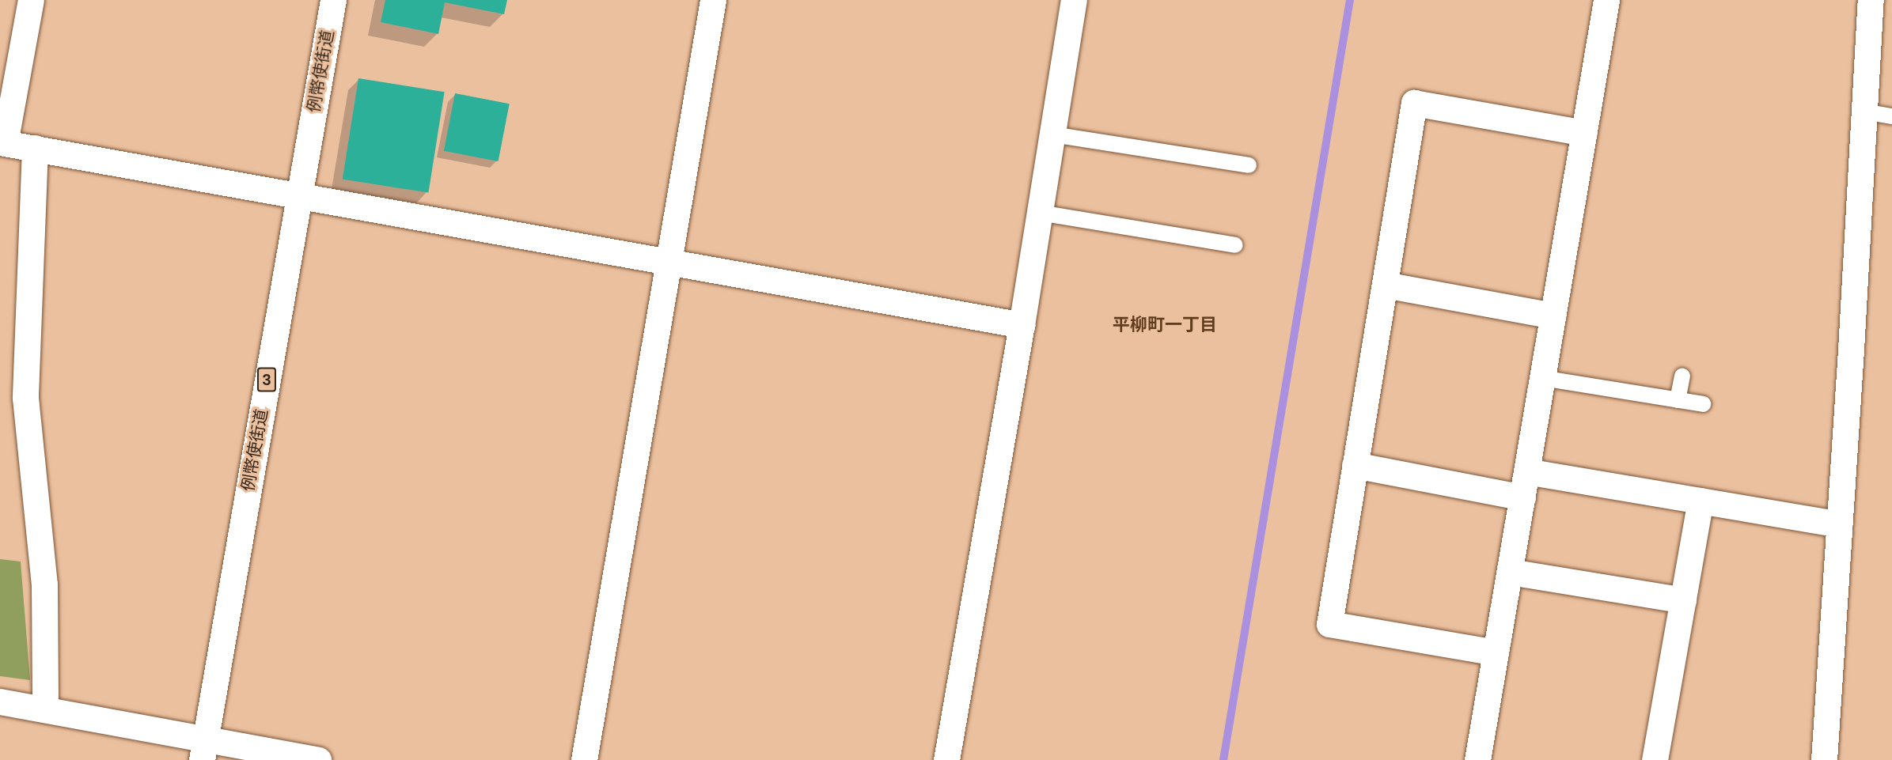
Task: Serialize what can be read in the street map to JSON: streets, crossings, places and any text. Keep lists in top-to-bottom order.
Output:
{
  "streets": {
    "street": ["例幣使街道", "3"]
  },
  "districts": ["平柳町一丁目"]
}
